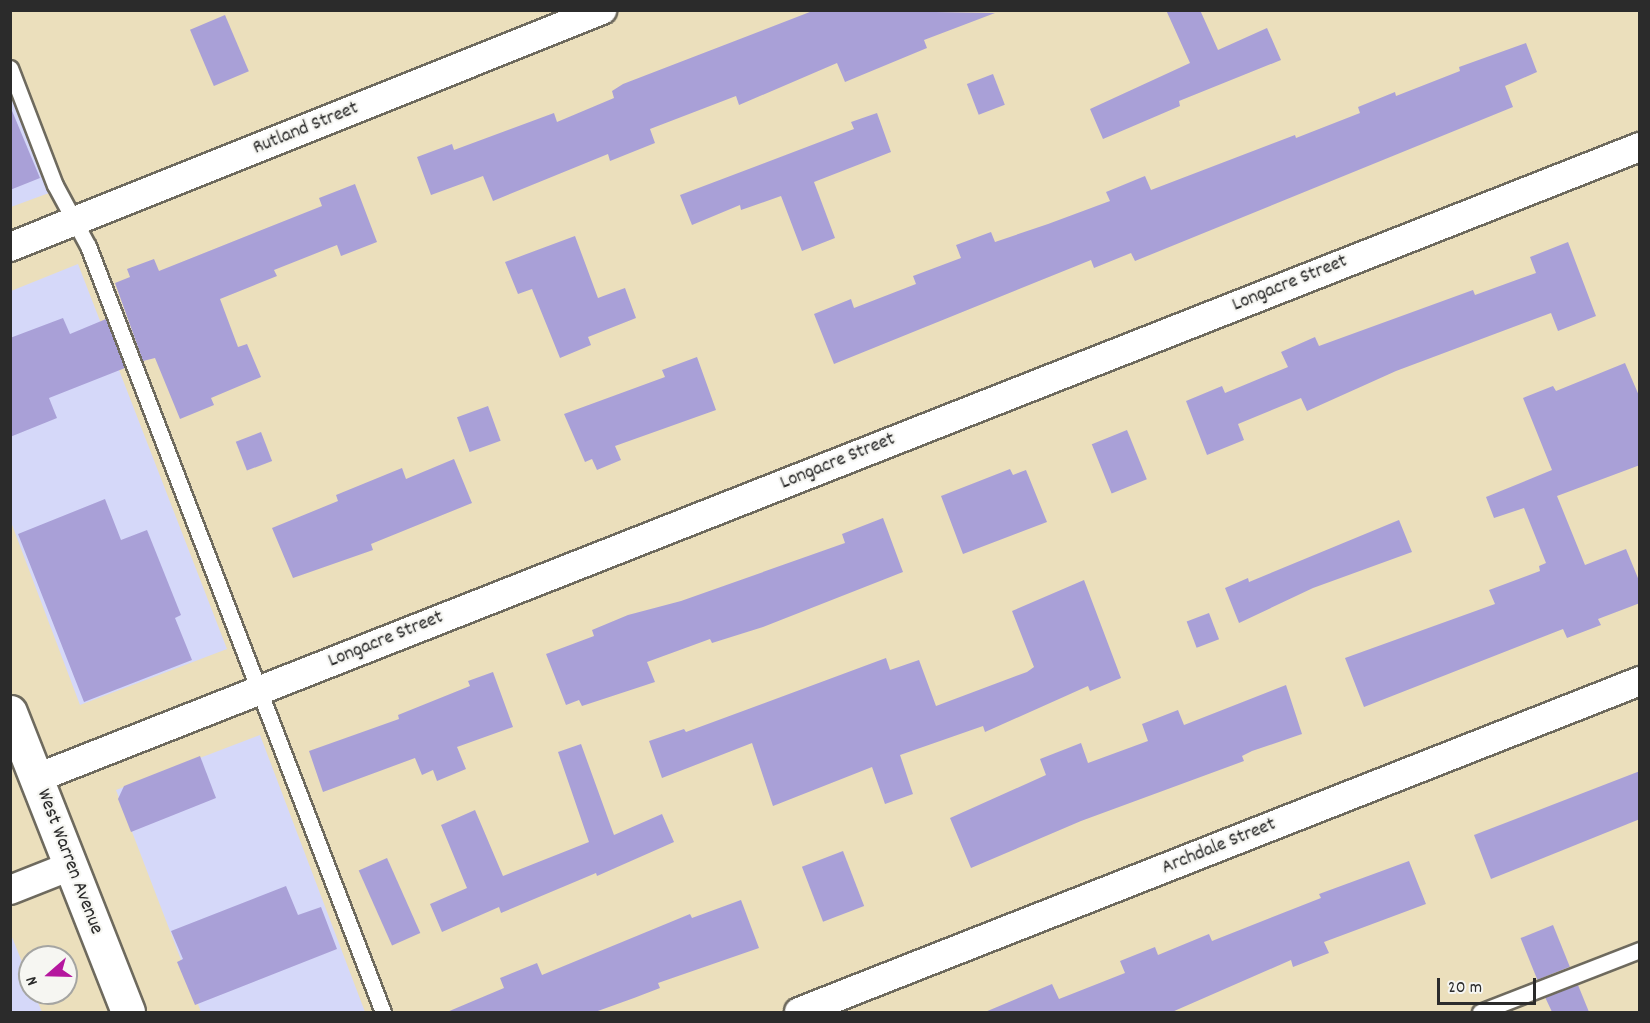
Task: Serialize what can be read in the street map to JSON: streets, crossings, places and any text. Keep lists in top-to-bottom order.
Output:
{
  "streets": {
    "main road": ["West Warren Avenue"],
    "street": ["Rutland Street", "Longacre Street", "Archdale Street"]
  },
  "crossings": [
    ["Longacre Street", "West Warren Avenue"]
  ],
  "scale_bar": "20 m",
  "north": "left"
}
